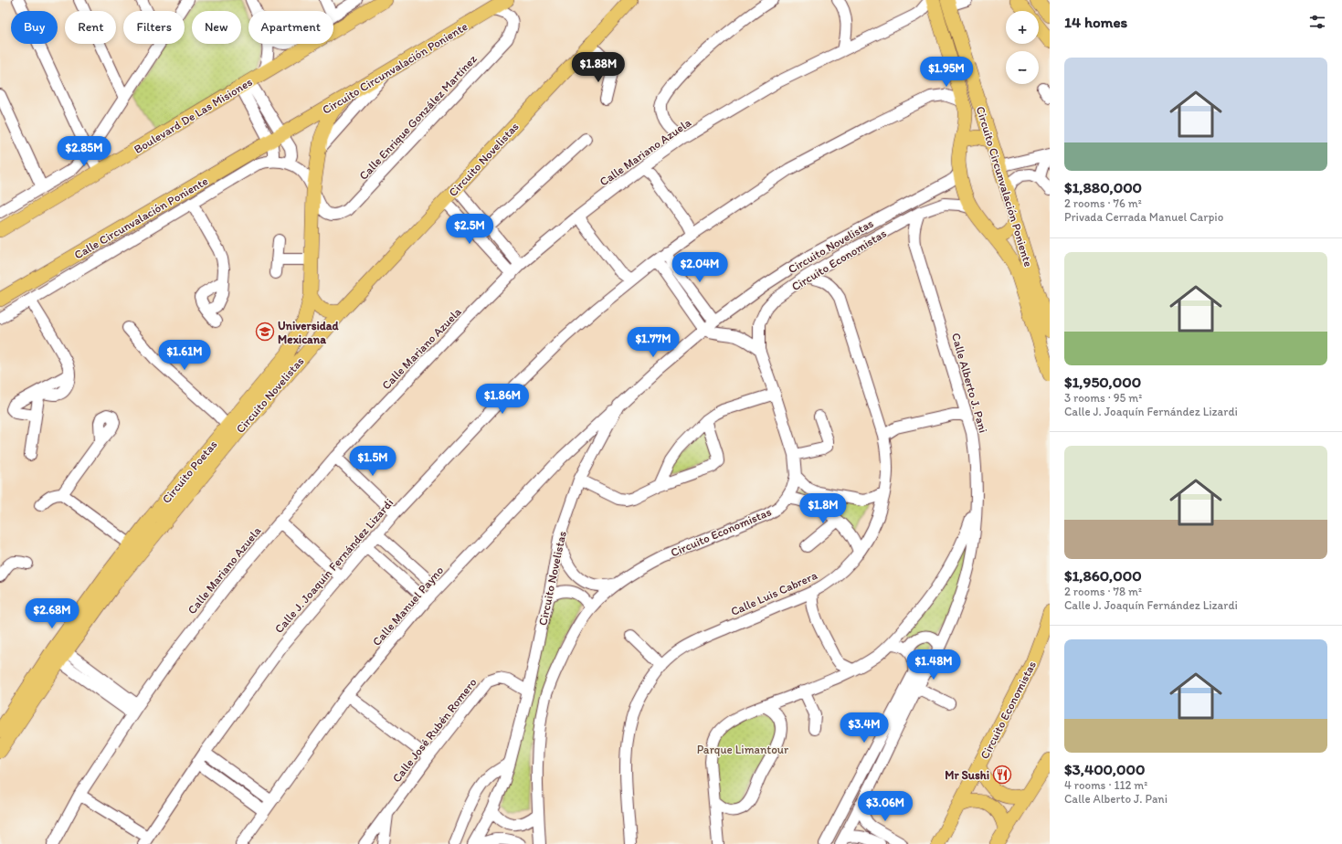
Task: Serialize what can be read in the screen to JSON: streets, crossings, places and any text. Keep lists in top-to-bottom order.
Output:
{
  "streets": {
    "main road": [
      "Circuito Circunvalación Poniente",
      "Boulevard De Las Misiones",
      "Circuito Novelistas",
      "Calle Circunvalación Poniente",
      "Circuito Economistas",
      "Circuito Poetas"
    ],
    "street": [
      "Calle Enrique González Martínez",
      "Calle Mariano Azuela",
      "Calle Alberto J. Pani",
      "Calle J. Joaquín Fernández Lizardi",
      "Calle Luis Cabrera",
      "Calle Manuel Payno",
      "Calle José Rubén Romero"
    ]
  },
  "crossings": [
    ["Circuito Circunvalación Poniente", "Calle Enrique González Martínez"],
    ["Circuito Circunvalación Poniente", "Calle Circunvalación Poniente"],
    ["Circuito Circunvalación Poniente", "Circuito Poetas"],
    ["Calle Enrique González Martínez", "Circuito Poetas"],
    ["Circuito Novelistas", "Calle Manuel Payno"],
    ["Circuito Novelistas", "Calle José Rubén Romero"],
    ["Circuito Economistas", "Calle Alberto J. Pani"],
    ["Circuito Economistas", "Calle Luis Cabrera"]
  ],
  "parks": ["Parque Limantour"],
  "places": {
    "school or university": ["Universidad Mexicana"],
    "restaurant": ["Mr Sushi"]
  },
  "page": {
    "heading": "14 homes",
    "map_buttons": ["+", "−"],
    "chip": [
      "Buy",
      "Rent",
      "Filters",
      "New",
      "Apartment"
    ],
    "list": [
      {
        "name": "$1,880,000",
        "note": "2 rooms · 76 m² · Privada Cerrada Manuel Carpio"
      },
      {
        "name": "$1,950,000",
        "note": "3 rooms · 95 m² · Calle J. Joaquín Fernández Lizardi"
      },
      {
        "name": "$1,860,000",
        "note": "2 rooms · 78 m² · Calle J. Joaquín Fernández Lizardi"
      },
      {
        "name": "$3,400,000",
        "note": "4 rooms · 112 m² · Calle Alberto J. Pani"
      }
    ],
    "price": [
      "$1.88M",
      "$1.95M",
      "$2.85M",
      "$2.5M",
      "$2.04M",
      "$1.77M",
      "$1.61M",
      "$1.86M",
      "$1.5M",
      "$1.8M",
      "$2.68M",
      "$1.48M",
      "$3.4M",
      "$3.06M"
    ]
  }
}
